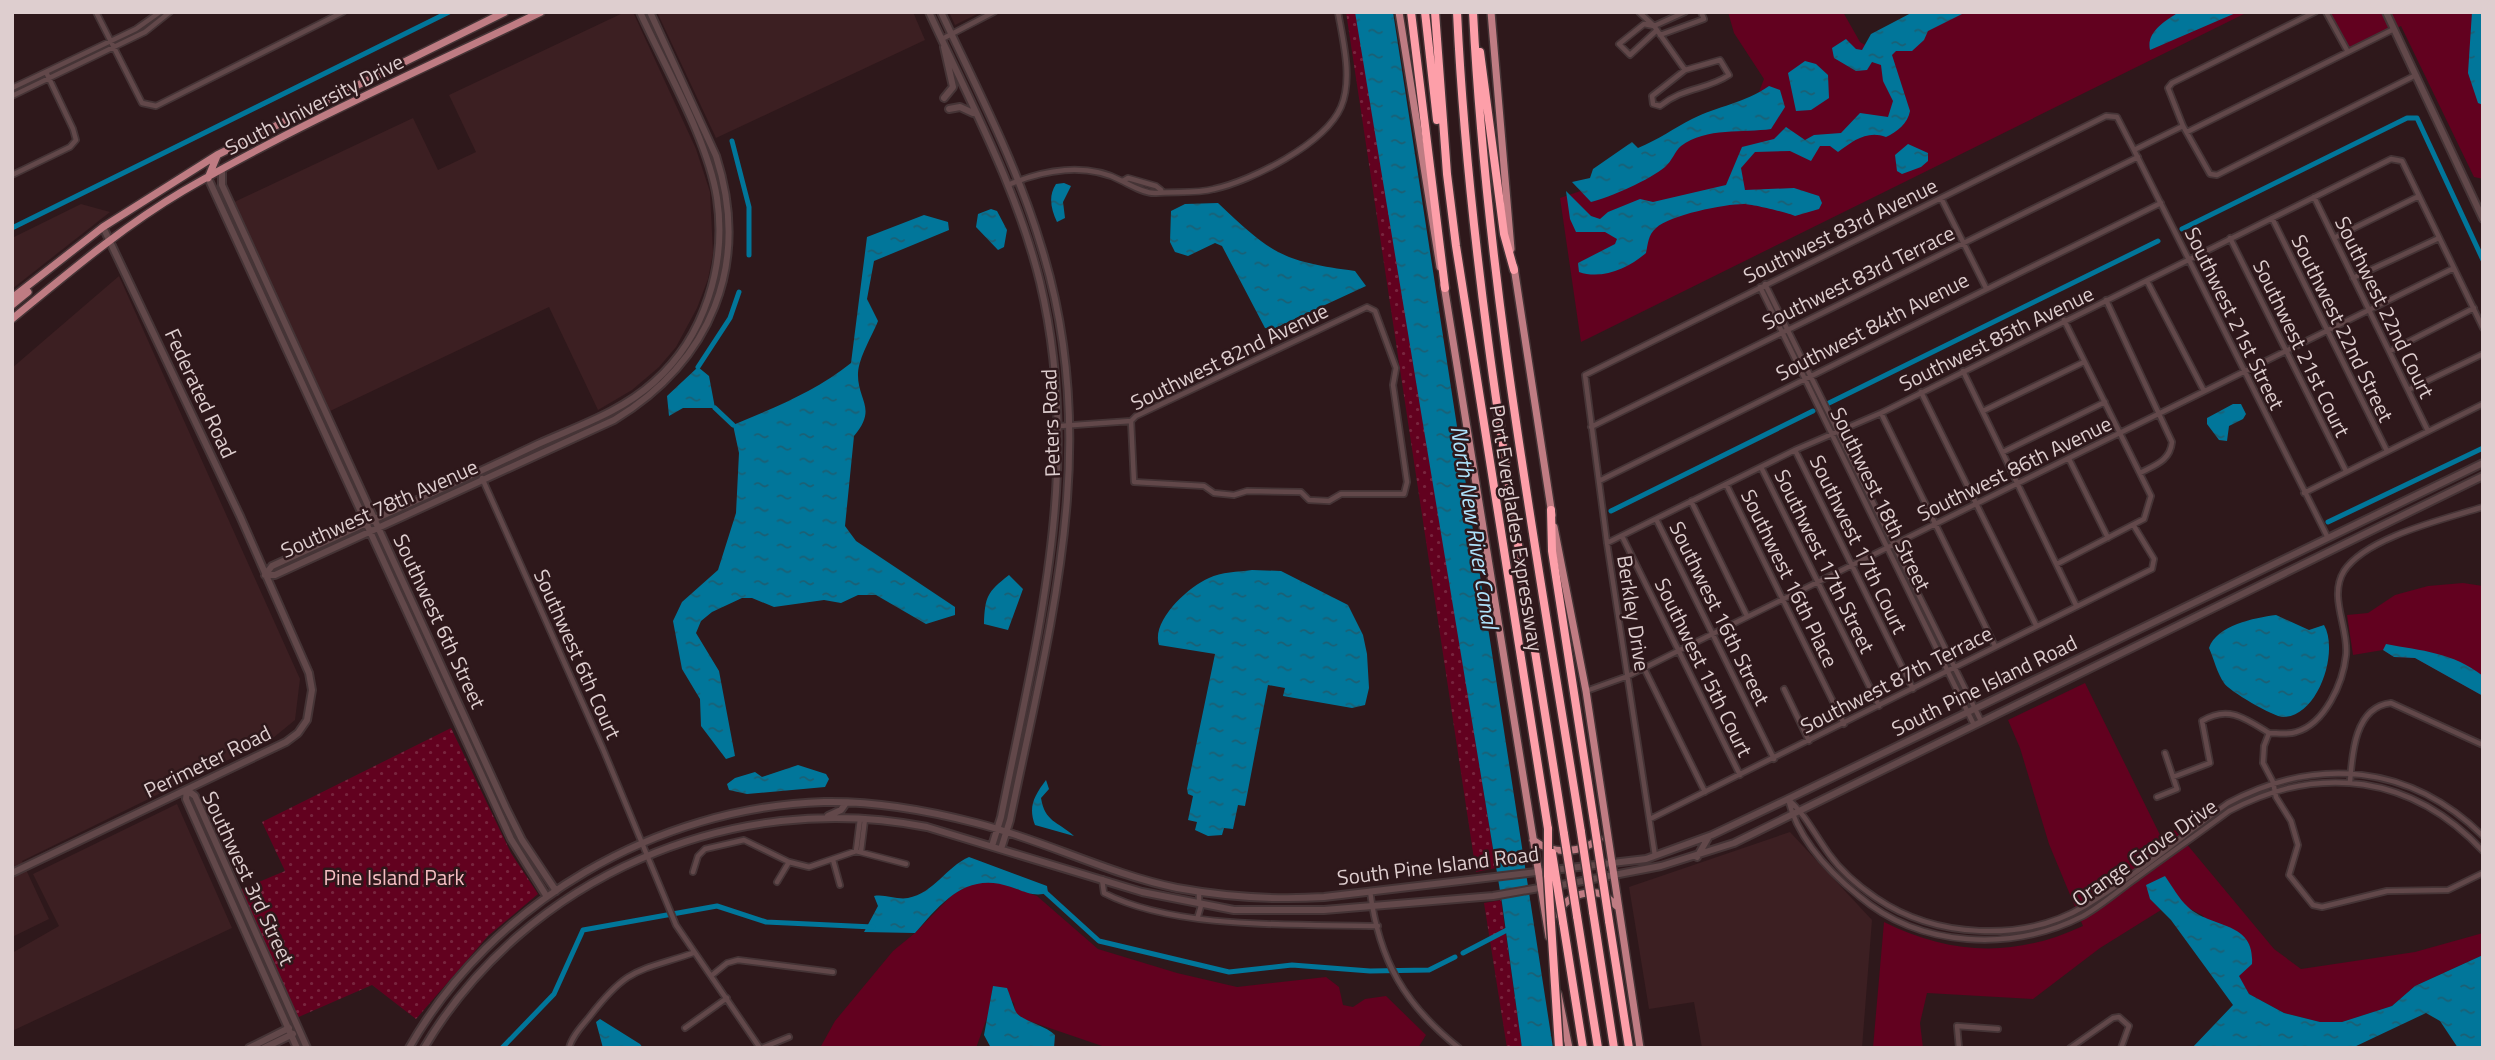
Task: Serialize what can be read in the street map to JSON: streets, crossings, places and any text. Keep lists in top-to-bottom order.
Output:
{
  "streets": {
    "highway": ["Port Everglades Expressway"],
    "main road": [
      "South University Drive",
      "Federated Road",
      "Peters Road",
      "Southwest 78th Avenue",
      "Southwest 6th Street",
      "South Pine Island Road",
      "Perimeter Road",
      "Southwest 3rd Street"
    ],
    "street": [
      "Southwest 83rd Avenue",
      "Southwest 83rd Terrace",
      "Southwest 22nd Court",
      "Southwest 21st Street",
      "Southwest 84th Avenue",
      "Southwest 22nd Street",
      "Southwest 85th Avenue",
      "Southwest 21st Court",
      "Southwest 82nd Avenue",
      "Southwest 86th Avenue",
      "Southwest 18th Street",
      "Southwest 17th Court",
      "Southwest 17th Street",
      "Southwest 16th Place",
      "Berkley Drive",
      "Southwest 16th Street",
      "Southwest 6th Court",
      "Southwest 15th Court",
      "Southwest 87th Terrace",
      "Orange Grove Drive"
    ]
  },
  "crossings": [
    ["South University Drive", "Federated Road"],
    ["South University Drive", "Southwest 6th Street"],
    ["Southwest 83rd Avenue", "Southwest 21st Street"],
    ["Southwest 83rd Avenue", "Southwest 18th Street"],
    ["Southwest 83rd Avenue", "Berkley Drive"],
    ["Southwest 83rd Terrace", "Southwest 21st Street"],
    ["Southwest 83rd Terrace", "Southwest 18th Street"],
    ["Southwest 83rd Terrace", "Berkley Drive"],
    ["Southwest 22nd Court", "Southwest 85th Avenue"],
    ["Southwest 22nd Court", "Southwest 86th Avenue"],
    ["Southwest 21st Street", "Southwest 84th Avenue"],
    ["Southwest 21st Street", "Southwest 85th Avenue"],
    ["Southwest 21st Street", "Southwest 86th Avenue"],
    ["Southwest 21st Street", "South Pine Island Road"],
    ["Southwest 84th Avenue", "Southwest 18th Street"],
    ["Southwest 84th Avenue", "Berkley Drive"],
    ["Southwest 22nd Street", "Southwest 85th Avenue"],
    ["Southwest 22nd Street", "Southwest 86th Avenue"],
    ["Southwest 85th Avenue", "Southwest 21st Court"],
    ["Southwest 85th Avenue", "Southwest 18th Street"],
    ["Southwest 85th Avenue", "Southwest 17th Court"],
    ["Southwest 85th Avenue", "Southwest 17th Street"],
    ["Southwest 85th Avenue", "Southwest 16th Place"],
    ["Southwest 85th Avenue", "Berkley Drive"],
    ["Southwest 85th Avenue", "Southwest 16th Street"],
    ["Southwest 85th Avenue", "Southwest 15th Court"],
    ["Southwest 21st Court", "Southwest 86th Avenue"],
    ["Southwest 82nd Avenue", "Peters Road"],
    ["Federated Road", "Southwest 78th Avenue"],
    ["Federated Road", "Perimeter Road"],
    ["Peters Road", "South Pine Island Road"],
    ["Southwest 86th Avenue", "Southwest 18th Street"],
    ["Southwest 86th Avenue", "Southwest 17th Court"],
    ["Southwest 86th Avenue", "Southwest 17th Street"],
    ["Southwest 86th Avenue", "Southwest 16th Place"],
    ["Southwest 86th Avenue", "Berkley Drive"],
    ["Southwest 86th Avenue", "Southwest 16th Street"],
    ["Southwest 86th Avenue", "Southwest 15th Court"],
    ["Southwest 18th Street", "Southwest 87th Terrace"],
    ["Southwest 18th Street", "South Pine Island Road"],
    ["Southwest 78th Avenue", "Southwest 6th Street"],
    ["Southwest 78th Avenue", "Southwest 6th Court"],
    ["Southwest 78th Avenue", "Perimeter Road"],
    ["Southwest 17th Court", "Southwest 87th Terrace"],
    ["Southwest 17th Street", "Southwest 87th Terrace"],
    ["Southwest 16th Place", "Southwest 87th Terrace"],
    ["Berkley Drive", "Southwest 87th Terrace"],
    ["Berkley Drive", "South Pine Island Road"],
    ["Southwest 16th Street", "Southwest 87th Terrace"],
    ["Southwest 6th Street", "South Pine Island Road"],
    ["Southwest 6th Court", "South Pine Island Road"],
    ["Southwest 15th Court", "Southwest 87th Terrace"],
    ["South Pine Island Road", "Orange Grove Drive"],
    ["Perimeter Road", "Southwest 3rd Street"]
  ],
  "water": ["North New River Canal"],
  "parks": ["Pine Island Park"]
}
